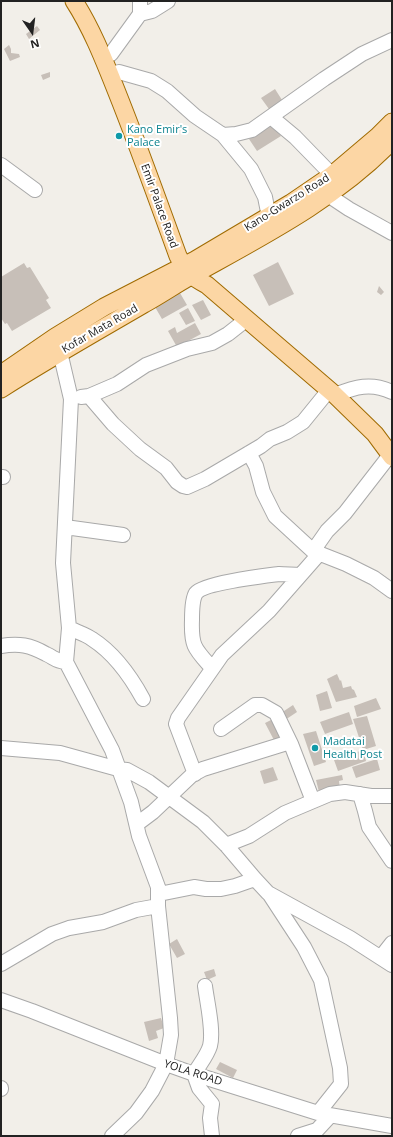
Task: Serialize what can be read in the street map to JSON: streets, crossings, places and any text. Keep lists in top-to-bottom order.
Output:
{
  "streets": {
    "main road": ["Kano-Gwarzo Road", "Emir Palace Road", "Kofar Mata Road"],
    "street": ["YOLA ROAD"]
  },
  "crossings": [
    ["Kano-Gwarzo Road", "Emir Palace Road"],
    ["Kano-Gwarzo Road", "Kofar Mata Road"],
    ["Emir Palace Road", "Kofar Mata Road"]
  ],
  "places": ["Kano Emir's Palace", "Madatai Health Post"],
  "north": "bottom"
}
